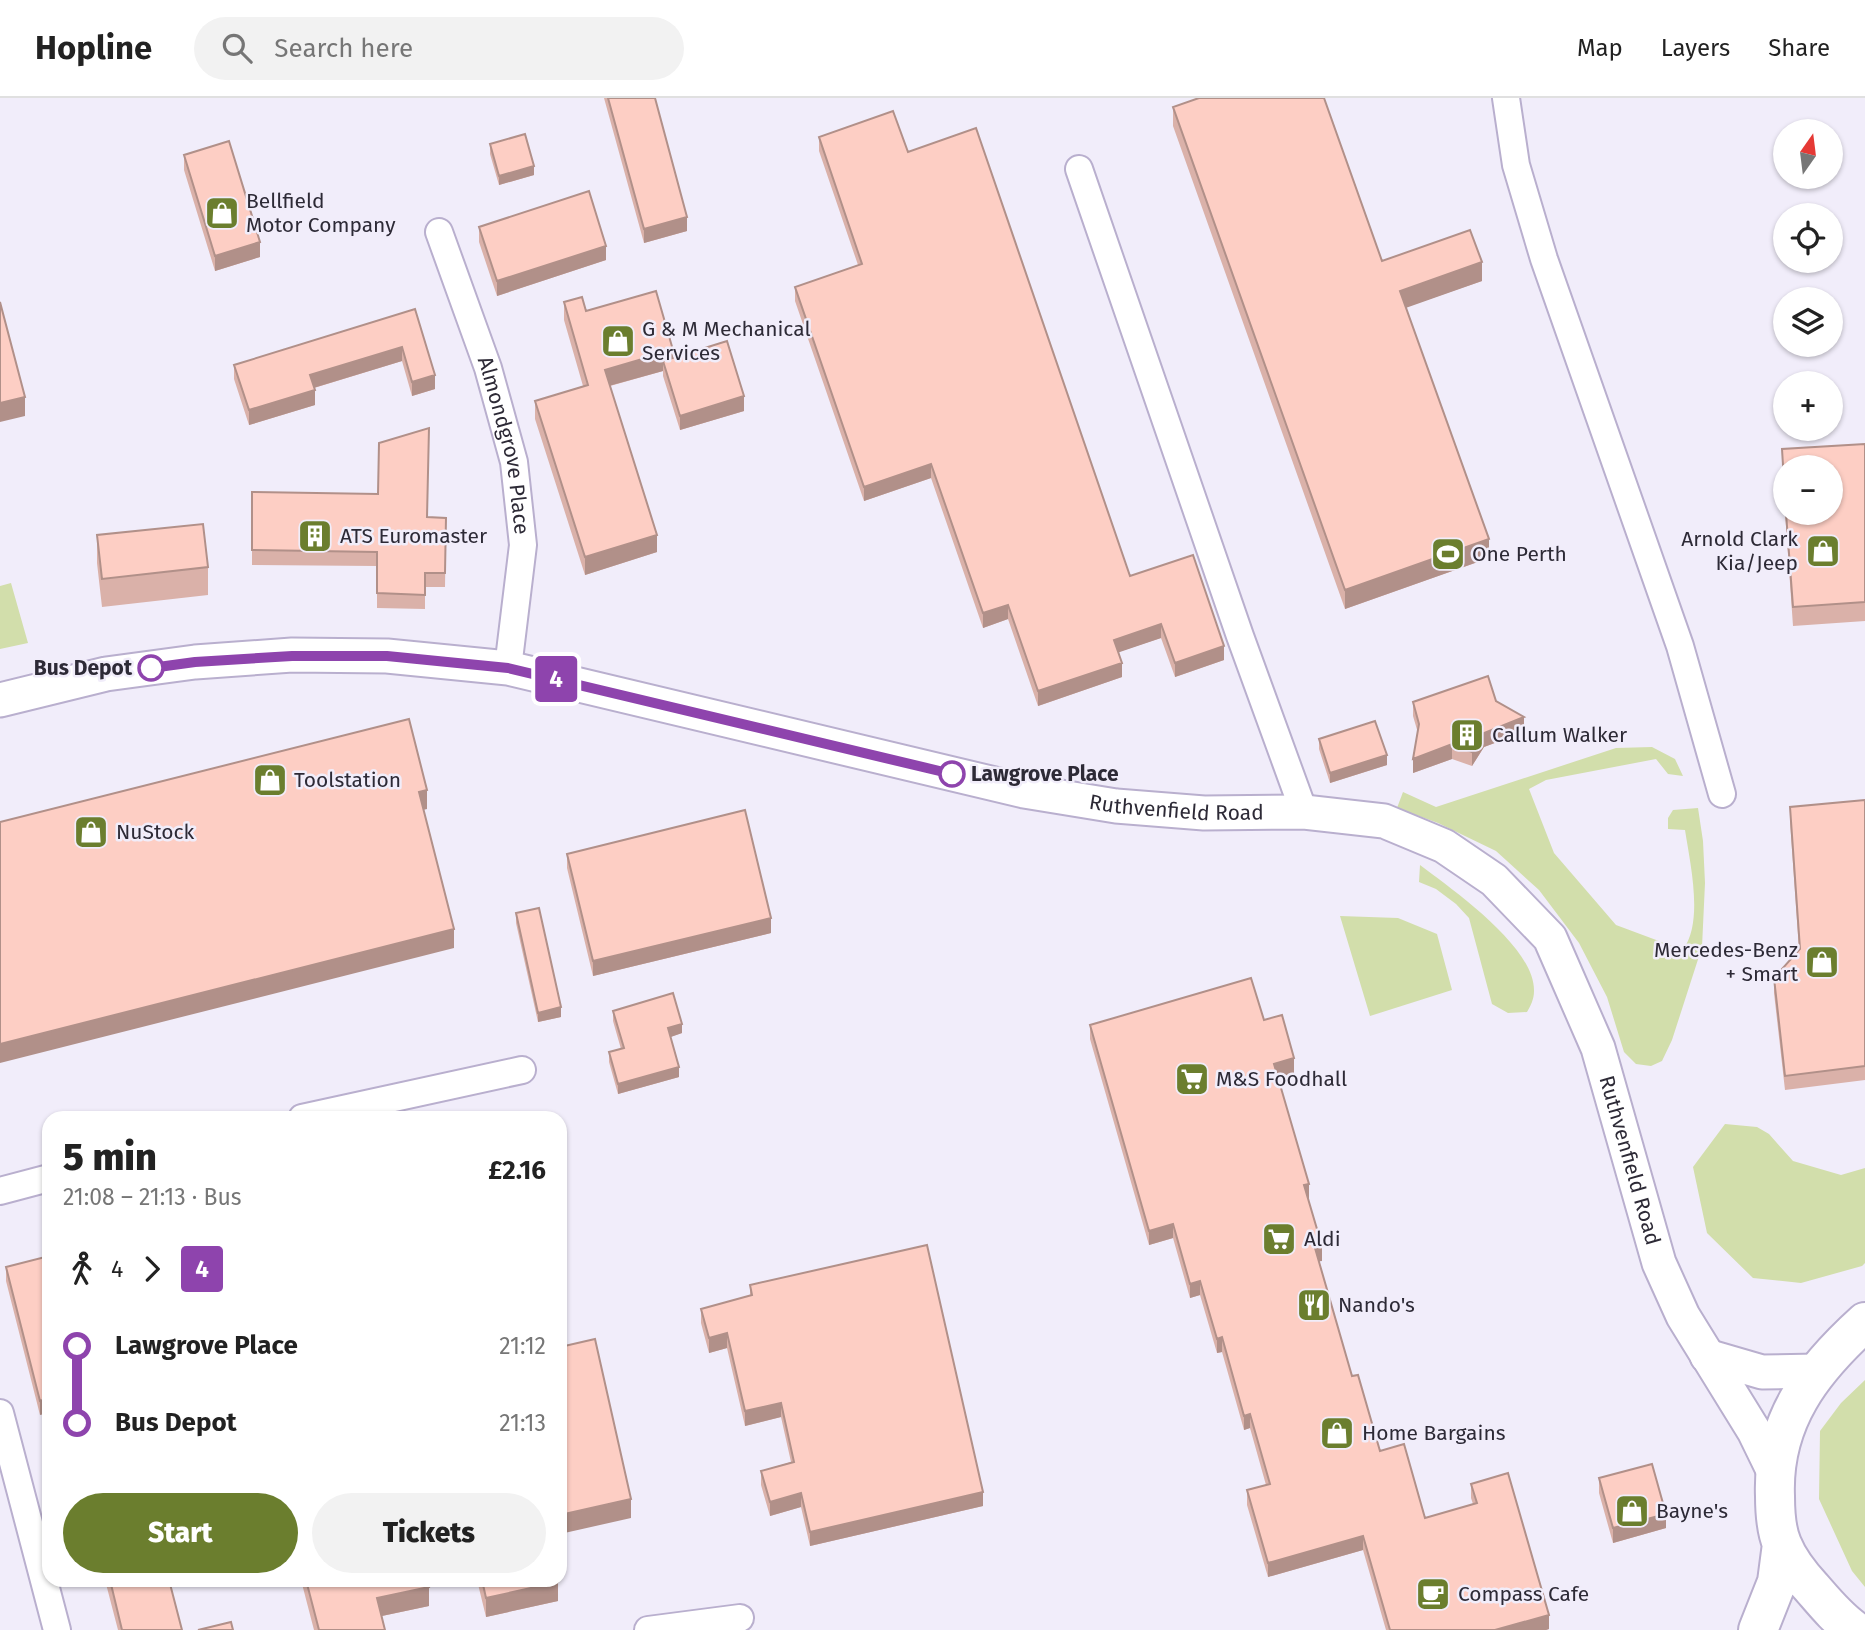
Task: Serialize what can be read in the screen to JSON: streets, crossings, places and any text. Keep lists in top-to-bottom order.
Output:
{
  "streets": {
    "street": ["Almondgrove Place", "Ruthvenfield Road"]
  },
  "crossings": [
    ["Almondgrove Place", "Ruthvenfield Road"]
  ],
  "places": {
    "shop": [
      "Bellfield Motor Company",
      "G & M Mechanical Services",
      "Arnold Clark Kia/Jeep",
      "Toolstation",
      "NuStock",
      "Mercedes-Benz + Smart",
      "Home Bargains",
      "Bayne's"
    ],
    "building": ["ATS Euromaster", "Callum Walker"],
    "sports": ["One Perth"],
    "other": ["Bus Depot", "Lawgrove Place"],
    "supermarket": ["M&S Foodhall", "Aldi"],
    "restaurant": ["Nando's"],
    "cafe": ["Compass Cafe"]
  },
  "lines": ["bus line 4"],
  "north": "top",
  "page": {
    "header": "Hopline",
    "search": "Search here",
    "nav": ["Map", "Layers", "Share"],
    "on_map": "4",
    "map_buttons": ["+", "−"],
    "heading": ["5 min", "21:08 – 21:13 · Bus", "£2.16"],
    "legs": ["4", "4"],
    "list": [
      {
        "name": "Lawgrove Place",
        "value": "21:12"
      },
      {
        "name": "Bus Depot",
        "value": "21:13"
      }
    ],
    "buttons": ["Start", "Tickets"]
  }
}
